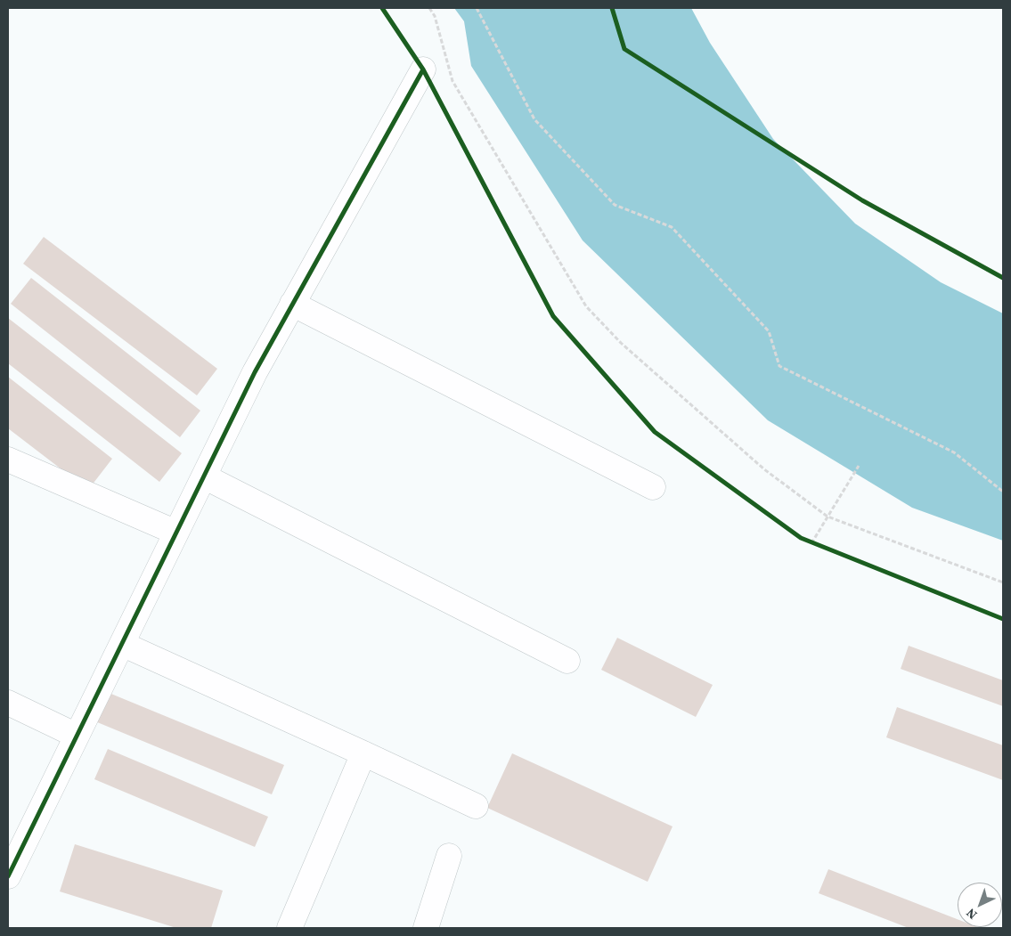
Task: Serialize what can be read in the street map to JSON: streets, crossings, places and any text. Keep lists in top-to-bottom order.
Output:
{
  "north": "bottom left"
}
